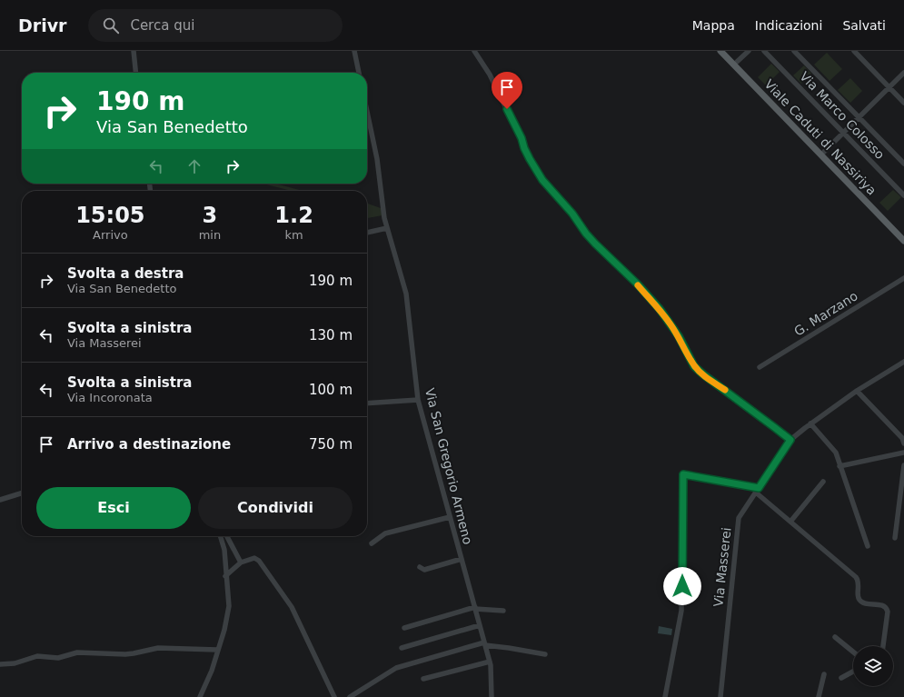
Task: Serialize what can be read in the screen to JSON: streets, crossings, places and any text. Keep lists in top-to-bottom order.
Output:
{
  "streets": {
    "main road": ["Viale Caduti di Nassiriya"],
    "street": [
      "Via Marco Colosso",
      "G. Marzano",
      "Via San Gregorio Armeno",
      "Via Masserei"
    ]
  },
  "page": {
    "header": "Drivr",
    "search": "Cerca qui",
    "nav": ["Mappa", "Indicazioni", "Salvati"],
    "turn": ["190 m", "Via San Benedetto"],
    "eta": [
      "15:05",
      "Arrivo",
      "3",
      "min",
      "1.2",
      "km"
    ],
    "list": [
      {
        "name": "Svolta a destra",
        "note": "Via San Benedetto",
        "value": "190 m"
      },
      {
        "name": "Svolta a sinistra",
        "note": "Via Masserei",
        "value": "130 m"
      },
      {
        "name": "Svolta a sinistra",
        "note": "Via Incoronata",
        "value": "100 m"
      },
      {
        "name": "Arrivo a destinazione",
        "value": "750 m"
      }
    ],
    "buttons": ["Esci", "Condividi"]
  }
}
